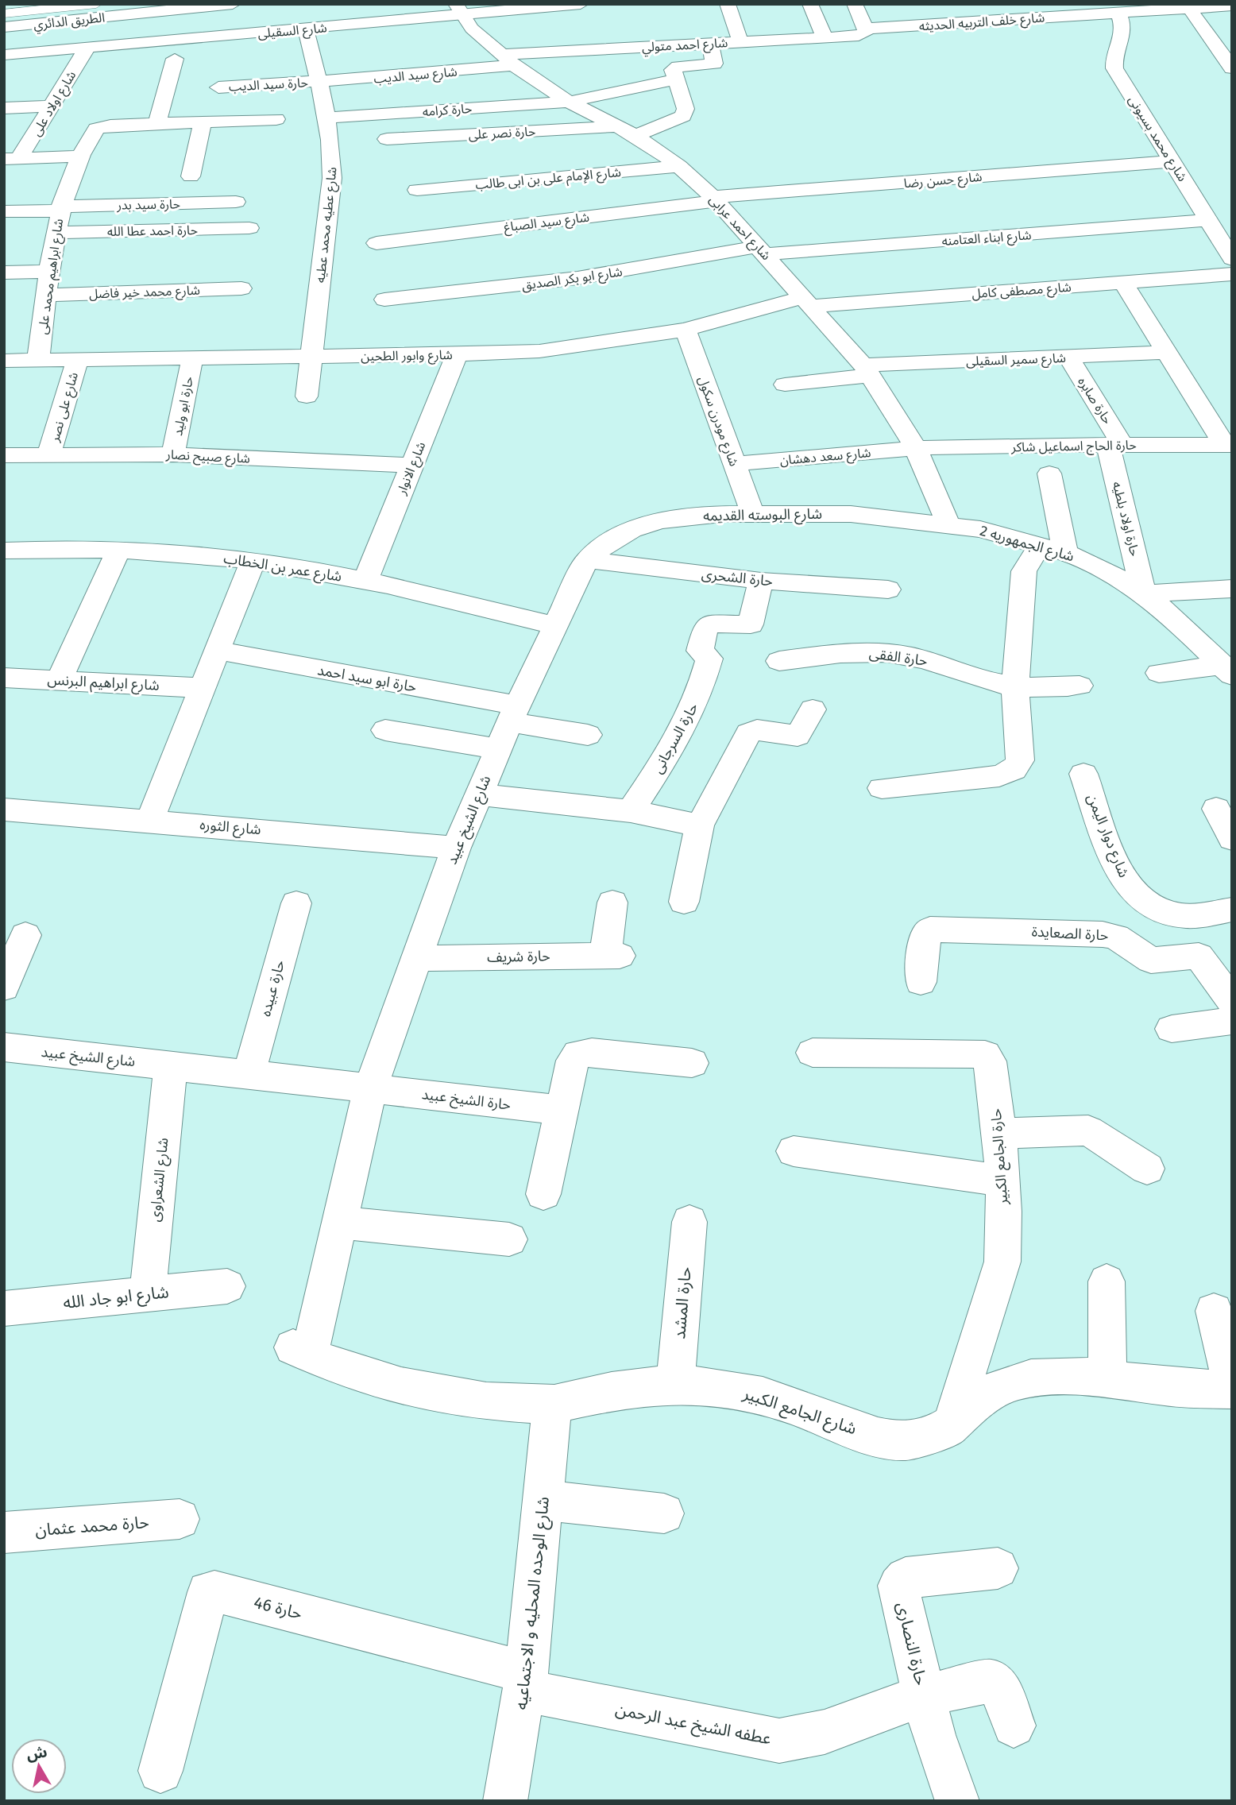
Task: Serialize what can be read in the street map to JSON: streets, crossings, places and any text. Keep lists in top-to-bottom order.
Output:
{
  "streets": {
    "main road": [
      "الطريق الدائري",
      "شارع خلف التربيه الحديثه",
      "شارع السقيلى",
      "شارع احمد متولي",
      "شارع سيد الديب",
      "حارة سيد الديب",
      "شارع اولاد على",
      "حارة كرامه",
      "حارة نصر على",
      "شارع محمد بسيونى",
      "شارع الإمام على بن ابى طالب",
      "شارع حسن رضا",
      "حارة سيد بدر",
      "شارع سيد الصباغ",
      "شارع عطيه محمد عطيه",
      "شارع احمد عرابى",
      "حارة احمد عطا الله",
      "شارع ابناء العتامنه",
      "شارع ابراهيم محمد على",
      "شارع ابو بكر الصديق",
      "شارع مصطفى كامل",
      "شارع محمد خير فاضل",
      "شارع وابور الطحين",
      "شارع سمير السقيلى",
      "حارة صابره",
      "حارة ابو وليد",
      "شارع على نصر",
      "شارع مودرن سكول",
      "حارة الحاج اسماعيل شاكر",
      "شارع صبيح نصار",
      "شارع سعد دهشان",
      "شارع الانوار",
      "شارع البوسته القديمه",
      "حارة اولاد بلطيه",
      "شارع الجمهوريه 2",
      "شارع عمر بن الخطاب",
      "حارة الشحرى",
      "حارة الفقى",
      "حارة ابو سيد احمد",
      "شارع ابراهيم البرنس",
      "حارة السرجانى",
      "شارع الشيخ عبيد",
      "شارع الثوره",
      "شارع دوار اليمن",
      "حارة الصعايدة",
      "حارة شريف",
      "حارة عبيده",
      "حارة الشيخ عبيد",
      "حارة الجامع الكبير",
      "شارع الشعراوى",
      "شارع ابو جاد الله",
      "حارة المشد",
      "شارع الجامع الكبير",
      "حارة محمد عثمان",
      "شارع الوحده المحليه و الاجتماعيه",
      "حارة 46",
      "حارة النصارى",
      "عطفه الشيخ عبد الرحمن"
    ]
  },
  "crossings": [
    ["شارع خلف التربيه الحديثه", "شارع احمد متولي"],
    ["شارع خلف التربيه الحديثه", "شارع محمد بسيونى"],
    ["شارع السقيلى", "شارع اولاد على"],
    ["شارع السقيلى", "شارع عطيه محمد عطيه"],
    ["شارع السقيلى", "شارع احمد عرابى"],
    ["شارع احمد متولي", "شارع سيد الديب"],
    ["شارع احمد متولي", "شارع احمد عرابى"],
    ["شارع سيد الديب", "حارة سيد الديب"],
    ["شارع سيد الديب", "شارع عطيه محمد عطيه"],
    ["شارع سيد الديب", "شارع احمد عرابى"],
    ["حارة سيد الديب", "شارع عطيه محمد عطيه"],
    ["حارة كرامه", "شارع عطيه محمد عطيه"],
    ["حارة كرامه", "شارع احمد عرابى"],
    ["حارة نصر على", "شارع احمد عرابى"],
    ["شارع محمد بسيونى", "شارع حسن رضا"],
    ["شارع محمد بسيونى", "شارع ابناء العتامنه"],
    ["شارع الإمام على بن ابى طالب", "شارع احمد عرابى"],
    ["شارع حسن رضا", "شارع سيد الصباغ"],
    ["شارع حسن رضا", "شارع احمد عرابى"],
    ["حارة سيد بدر", "شارع ابراهيم محمد على"],
    ["شارع سيد الصباغ", "شارع احمد عرابى"],
    ["شارع عطيه محمد عطيه", "شارع وابور الطحين"],
    ["شارع احمد عرابى", "شارع ابناء العتامنه"],
    ["شارع احمد عرابى", "شارع ابو بكر الصديق"],
    ["شارع احمد عرابى", "شارع مصطفى كامل"],
    ["شارع احمد عرابى", "شارع وابور الطحين"],
    ["شارع احمد عرابى", "شارع سمير السقيلى"],
    ["شارع احمد عرابى", "حارة الحاج اسماعيل شاكر"],
    ["شارع احمد عرابى", "شارع سعد دهشان"],
    ["شارع احمد عرابى", "شارع البوسته القديمه"],
    ["شارع احمد عرابى", "شارع الجمهوريه 2"],
    ["حارة احمد عطا الله", "شارع ابراهيم محمد على"],
    ["شارع ابناء العتامنه", "شارع ابو بكر الصديق"],
    ["شارع ابراهيم محمد على", "شارع محمد خير فاضل"],
    ["شارع ابراهيم محمد على", "شارع وابور الطحين"],
    ["شارع مصطفى كامل", "شارع وابور الطحين"],
    ["شارع وابور الطحين", "حارة ابو وليد"],
    ["شارع وابور الطحين", "شارع على نصر"],
    ["شارع وابور الطحين", "شارع مودرن سكول"],
    ["شارع وابور الطحين", "شارع الانوار"],
    ["شارع سمير السقيلى", "حارة صابره"],
    ["حارة صابره", "حارة الحاج اسماعيل شاكر"],
    ["حارة صابره", "حارة اولاد بلطيه"],
    ["حارة ابو وليد", "شارع صبيح نصار"],
    ["شارع على نصر", "شارع صبيح نصار"],
    ["شارع مودرن سكول", "شارع سعد دهشان"],
    ["شارع مودرن سكول", "شارع البوسته القديمه"],
    ["حارة الحاج اسماعيل شاكر", "شارع سعد دهشان"],
    ["حارة الحاج اسماعيل شاكر", "حارة اولاد بلطيه"],
    ["شارع صبيح نصار", "شارع الانوار"],
    ["شارع الانوار", "شارع عمر بن الخطاب"],
    ["شارع البوسته القديمه", "شارع الجمهوريه 2"],
    ["شارع البوسته القديمه", "حارة الشحرى"],
    ["شارع البوسته القديمه", "شارع الشيخ عبيد"],
    ["حارة اولاد بلطيه", "شارع الجمهوريه 2"],
    ["شارع عمر بن الخطاب", "شارع الشيخ عبيد"],
    ["حارة الشحرى", "حارة السرجانى"],
    ["حارة الشحرى", "شارع الشيخ عبيد"],
    ["حارة ابو سيد احمد", "شارع الشيخ عبيد"],
    ["شارع الشيخ عبيد", "شارع الثوره"],
    ["شارع الشيخ عبيد", "حارة شريف"],
    ["شارع الشيخ عبيد", "حارة عبيده"],
    ["شارع الشيخ عبيد", "حارة الشيخ عبيد"],
    ["شارع الشيخ عبيد", "شارع الشعراوى"],
    ["شارع الشيخ عبيد", "شارع الجامع الكبير"],
    ["حارة الجامع الكبير", "شارع الجامع الكبير"],
    ["شارع الشعراوى", "شارع ابو جاد الله"],
    ["حارة المشد", "شارع الجامع الكبير"],
    ["شارع الجامع الكبير", "شارع الوحده المحليه و الاجتماعيه"],
    ["شارع الوحده المحليه و الاجتماعيه", "حارة 46"],
    ["شارع الوحده المحليه و الاجتماعيه", "عطفه الشيخ عبد الرحمن"],
    ["حارة 46", "عطفه الشيخ عبد الرحمن"],
    ["حارة النصارى", "عطفه الشيخ عبد الرحمن"]
  ],
  "north": "top"
}
